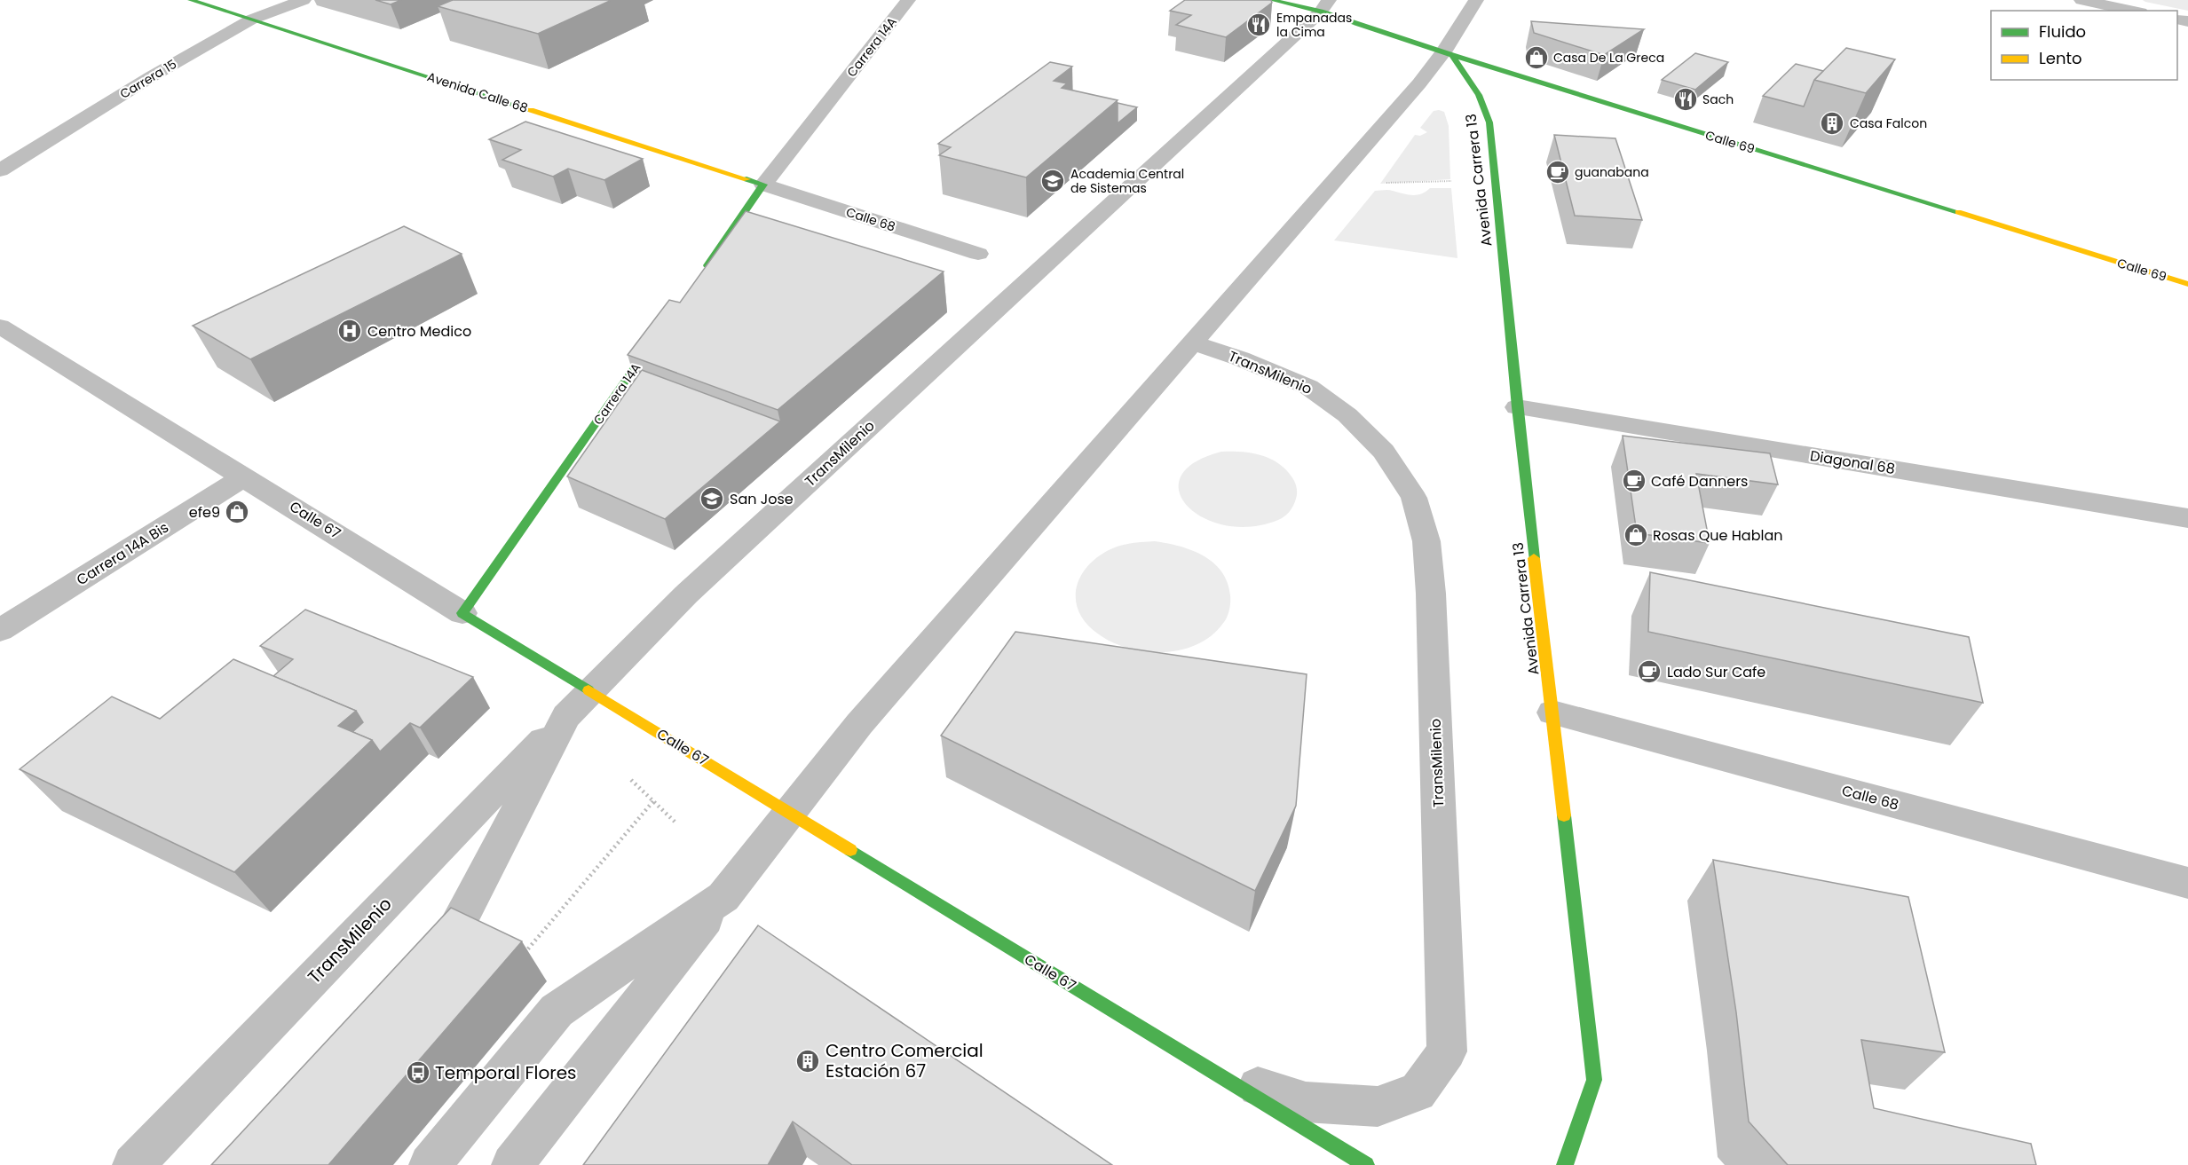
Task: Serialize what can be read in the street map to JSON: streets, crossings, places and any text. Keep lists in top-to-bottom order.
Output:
{
  "streets": {
    "street": [
      "Carrera 14A",
      "Carrera 15",
      "Avenida Calle 68",
      "Calle 69",
      "Avenida Carrera 13",
      "Calle 68",
      "TransMilenio",
      "Diagonal 68",
      "Calle 67",
      "Carrera 14A Bis"
    ]
  },
  "crossings": [
    ["Carrera 14A", "Avenida Calle 68"],
    ["Carrera 14A", "Calle 68"],
    ["Carrera 14A", "Calle 67"],
    ["Carrera 15", "Avenida Calle 68"],
    ["Avenida Calle 68", "Calle 68"],
    ["Calle 69", "Avenida Carrera 13"],
    ["Calle 69", "TransMilenio"],
    ["Avenida Carrera 13", "Calle 68"],
    ["Avenida Carrera 13", "Diagonal 68"],
    ["TransMilenio", "Calle 67"],
    ["Calle 67", "Carrera 14A Bis"]
  ],
  "places": {
    "restaurant": ["Empanadas la Cima", "Sach"],
    "shop": ["Casa De La Greca", "efe9", "Rosas Que Hablan"],
    "building": ["Casa Falcon", "Centro Comercial Estación 67"],
    "cafe": ["guanabana", "Café Danners", "Lado Sur Cafe"],
    "school or university": ["Academia Central de Sistemas", "San Jose"],
    "hospital": ["Centro Medico"],
    "bus stop": ["Temporal Flores"]
  },
  "legend": ["Fluido", "Lento"]
}
